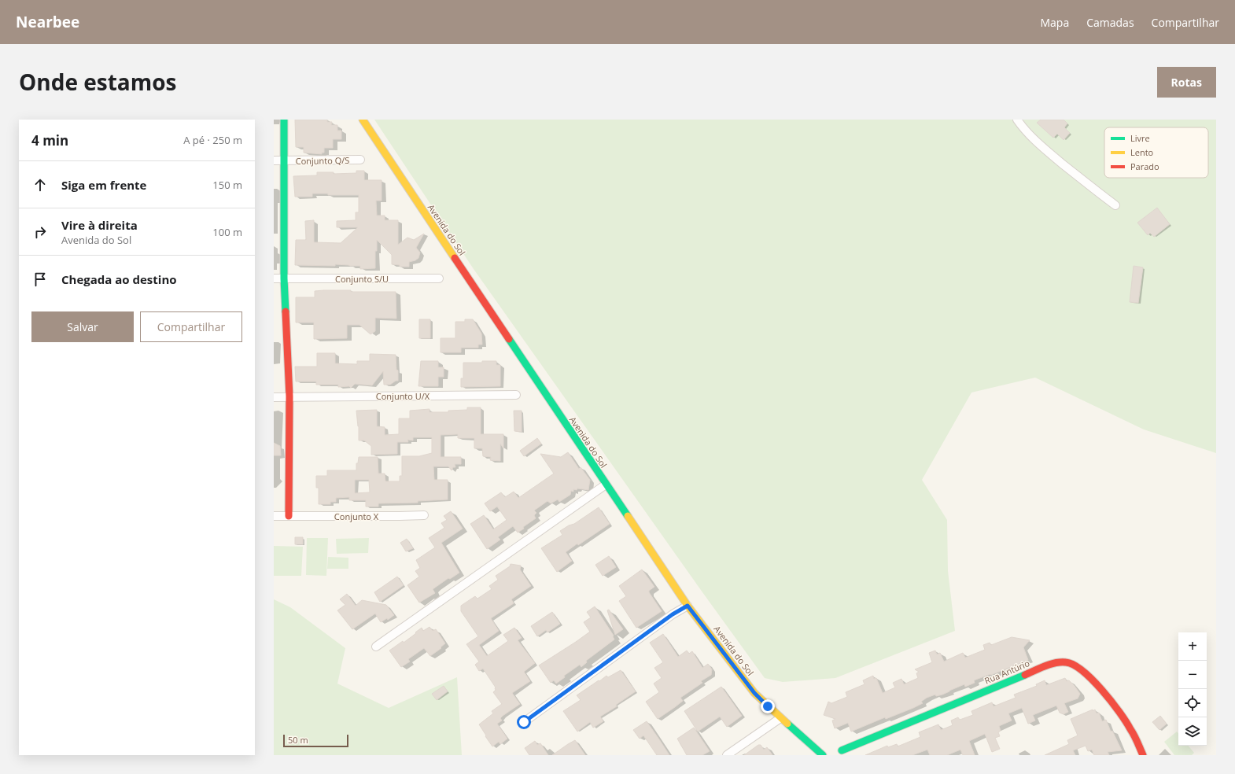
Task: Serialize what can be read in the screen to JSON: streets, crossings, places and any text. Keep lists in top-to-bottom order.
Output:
{
  "streets": {
    "street": [
      "Conjunto Q/S",
      "Avenida do Sol",
      "Conjunto S/U",
      "Conjunto U/X",
      "Conjunto X",
      "Rua Antúrio"
    ]
  },
  "legend": ["Livre", "Lento", "Parado"],
  "scale_bar": "50 m",
  "page": {
    "header": "Nearbee",
    "nav": ["Mapa", "Camadas", "Compartilhar"],
    "title": "Onde estamos",
    "buttons": [
      "Rotas",
      ["Salvar", "Compartilhar"]
    ],
    "heading": ["4 min", "A pé · 250 m"],
    "list": [
      ["Siga em frente", "150 m"],
      ["Vire à direita", "Avenida do Sol", "100 m"],
      "Chegada ao destino"
    ],
    "map_buttons": ["+", "−"],
    "scale": "50 m"
  }
}
